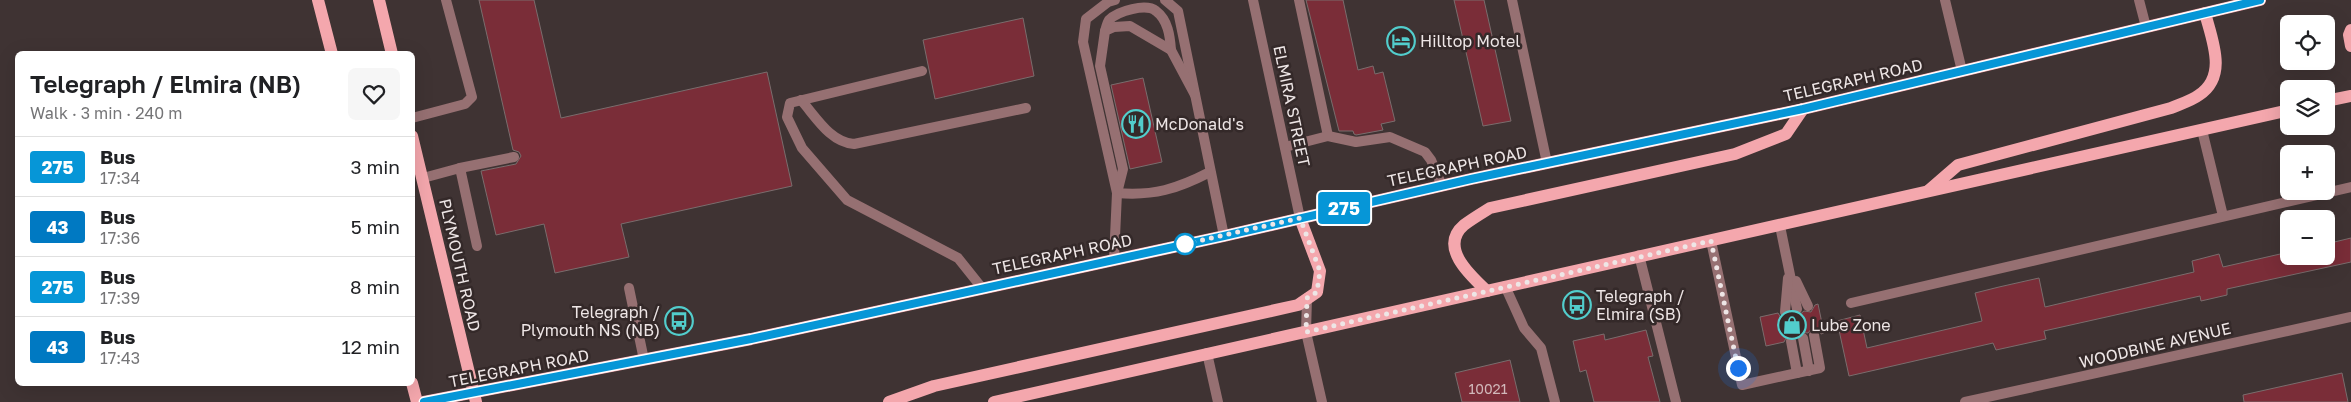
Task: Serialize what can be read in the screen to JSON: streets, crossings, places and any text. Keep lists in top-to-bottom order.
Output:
{
  "streets": {
    "main road": ["TELEGRAPH ROAD", "PLYMOUTH ROAD"],
    "street": ["ELMIRA STREET", "WOODBINE AVENUE"]
  },
  "crossings": [
    ["TELEGRAPH ROAD", "ELMIRA STREET"],
    ["TELEGRAPH ROAD", "PLYMOUTH ROAD"]
  ],
  "places": {
    "hotel": ["Hilltop Motel"],
    "restaurant": ["McDonald's"],
    "bus stop": ["Telegraph / Elmira (SB)", "Telegraph / Plymouth NS (NB)"],
    "shop": ["Lube Zone"]
  },
  "lines": ["bus line 275"],
  "house_numbers": ["10021"],
  "page": {
    "on_map": "275",
    "map_buttons": ["+", "−"],
    "heading": ["Telegraph / Elmira (NB)", "Walk · 3 min · 240 m"],
    "list": [
      {
        "mark": "275",
        "name": "Bus",
        "note": "17:34",
        "value": "3 min"
      },
      {
        "mark": "43",
        "name": "Bus",
        "note": "17:36",
        "value": "5 min"
      },
      {
        "mark": "275",
        "name": "Bus",
        "note": "17:39",
        "value": "8 min"
      },
      {
        "mark": "43",
        "name": "Bus",
        "note": "17:43",
        "value": "12 min"
      }
    ]
  }
}
